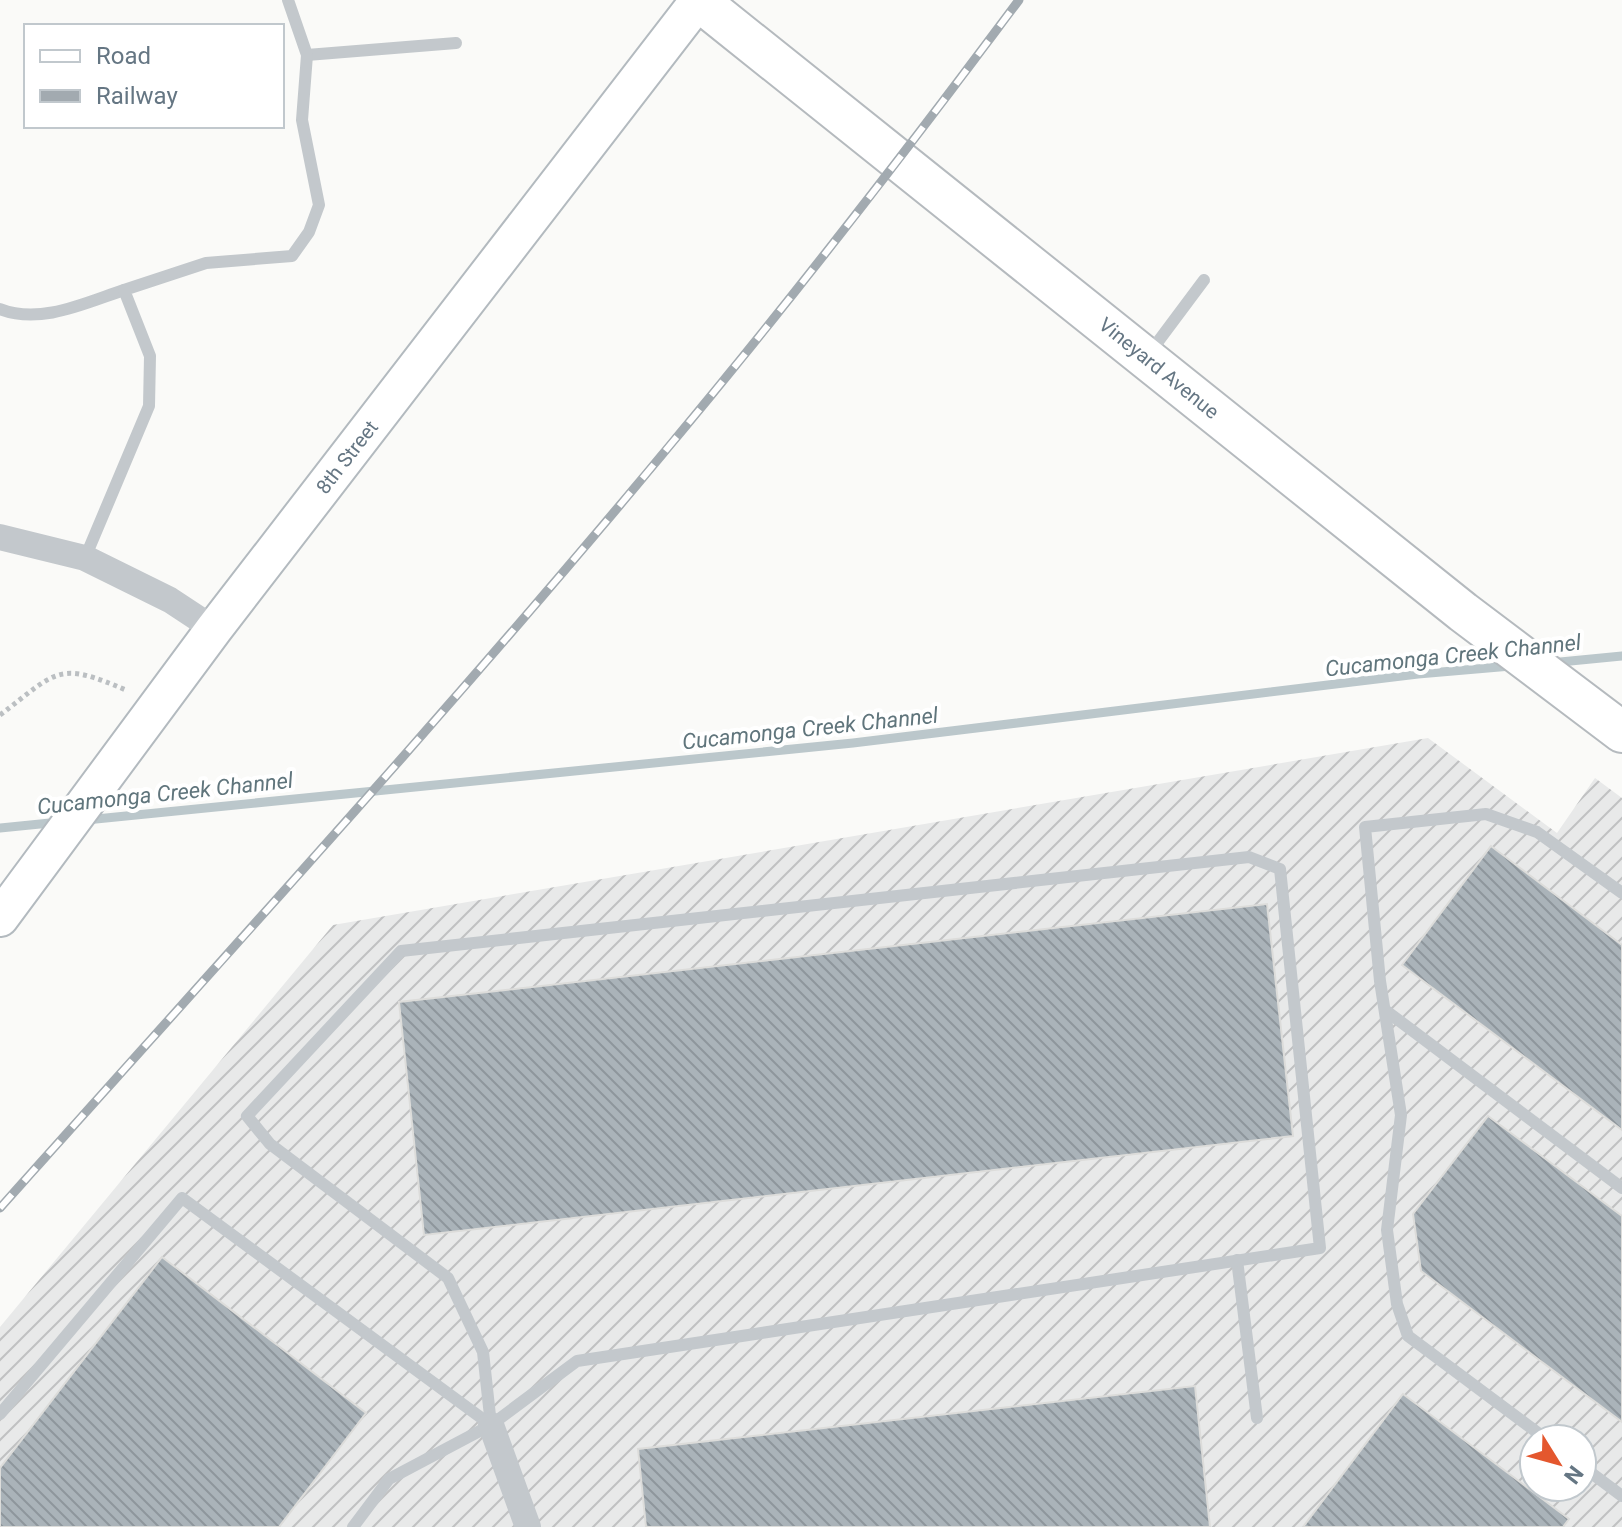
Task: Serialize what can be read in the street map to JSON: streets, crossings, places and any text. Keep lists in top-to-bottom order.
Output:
{
  "streets": {
    "main road": ["Vineyard Avenue"],
    "street": ["8th Street"]
  },
  "crossings": [
    ["Vineyard Avenue", "8th Street"]
  ],
  "water": ["Cucamonga Creek Channel"],
  "legend": ["Road", "Railway"],
  "north": "bottom right"
}
